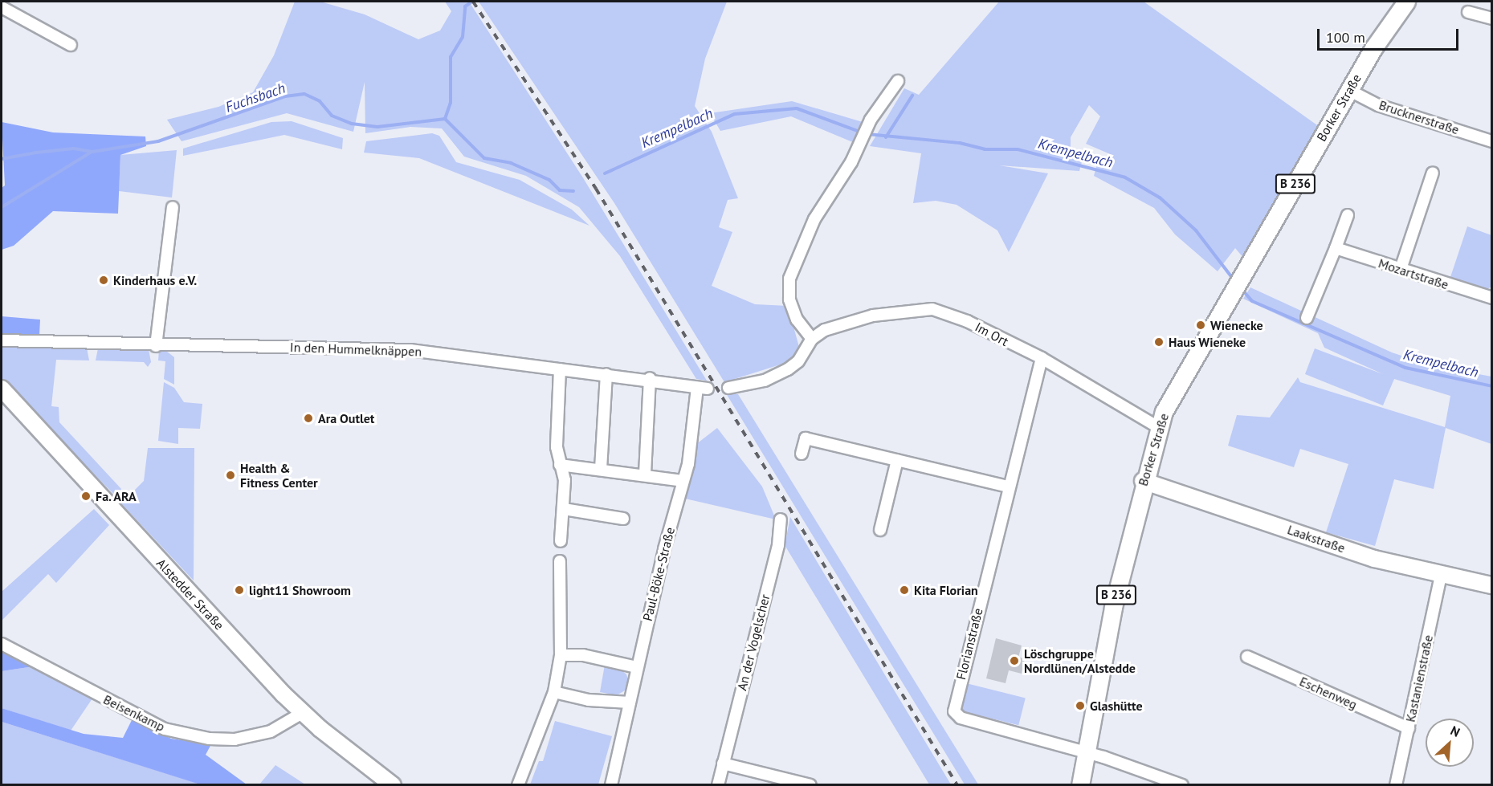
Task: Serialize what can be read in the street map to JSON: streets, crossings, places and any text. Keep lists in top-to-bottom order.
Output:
{
  "streets": {
    "main road": ["Borker Straße", "B 236"],
    "street": [
      "Brucknerstraße",
      "Mozartstraße",
      "Im Ort",
      "In den Hummelknäppen",
      "Laakstraße",
      "Paul-Böke-Straße",
      "Alstedder Straße",
      "An der Vogelscher",
      "Florianstraße",
      "Kastanienstraße",
      "Eschenweg",
      "Beisenkamp"
    ]
  },
  "crossings": [
    ["Borker Straße", "Brucknerstraße"],
    ["Borker Straße", "Im Ort"],
    ["Borker Straße", "Laakstraße"],
    ["Borker Straße", "Florianstraße"],
    ["Im Ort", "Florianstraße"],
    ["In den Hummelknäppen", "Paul-Böke-Straße"],
    ["Laakstraße", "Kastanienstraße"],
    ["Alstedder Straße", "Beisenkamp"],
    ["Kastanienstraße", "Eschenweg"]
  ],
  "water": ["Fuchsbach", "Krempelbach"],
  "places": [
    "Kinderhaus e.V.",
    "Wienecke",
    "Haus Wieneke",
    "Ara Outlet",
    "Health & Fitness Center",
    "Fa. ARA",
    "light11 Showroom",
    "Kita Florian",
    "Löschgruppe Nordlünen/Alstedde",
    "Glashütte"
  ],
  "scale_bar": "100 m",
  "north": "top right"
}
